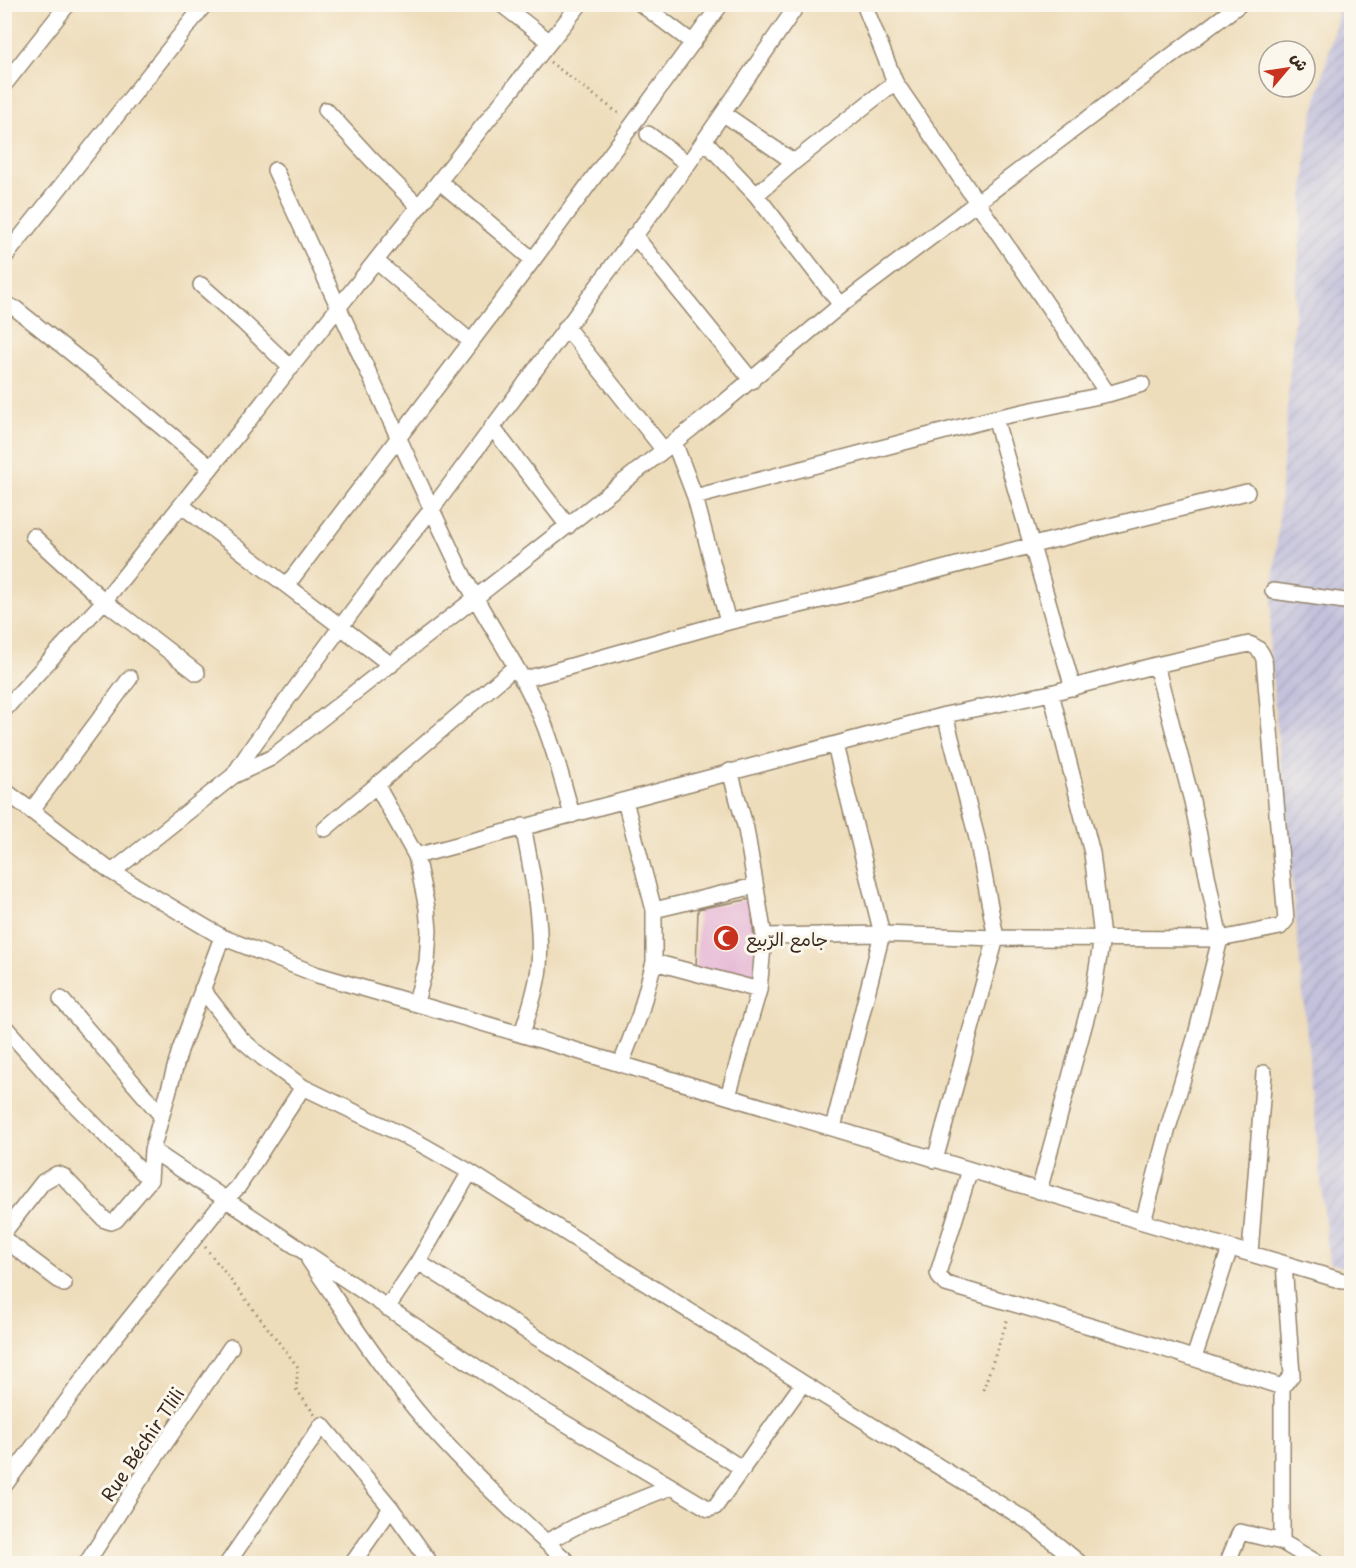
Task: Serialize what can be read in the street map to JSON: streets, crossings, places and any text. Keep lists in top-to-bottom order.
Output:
{
  "streets": {
    "street": ["Rue Béchir Tlili"]
  },
  "places": {
    "mosque": ["جامع الرّبيع"]
  },
  "north": "top right"
}
